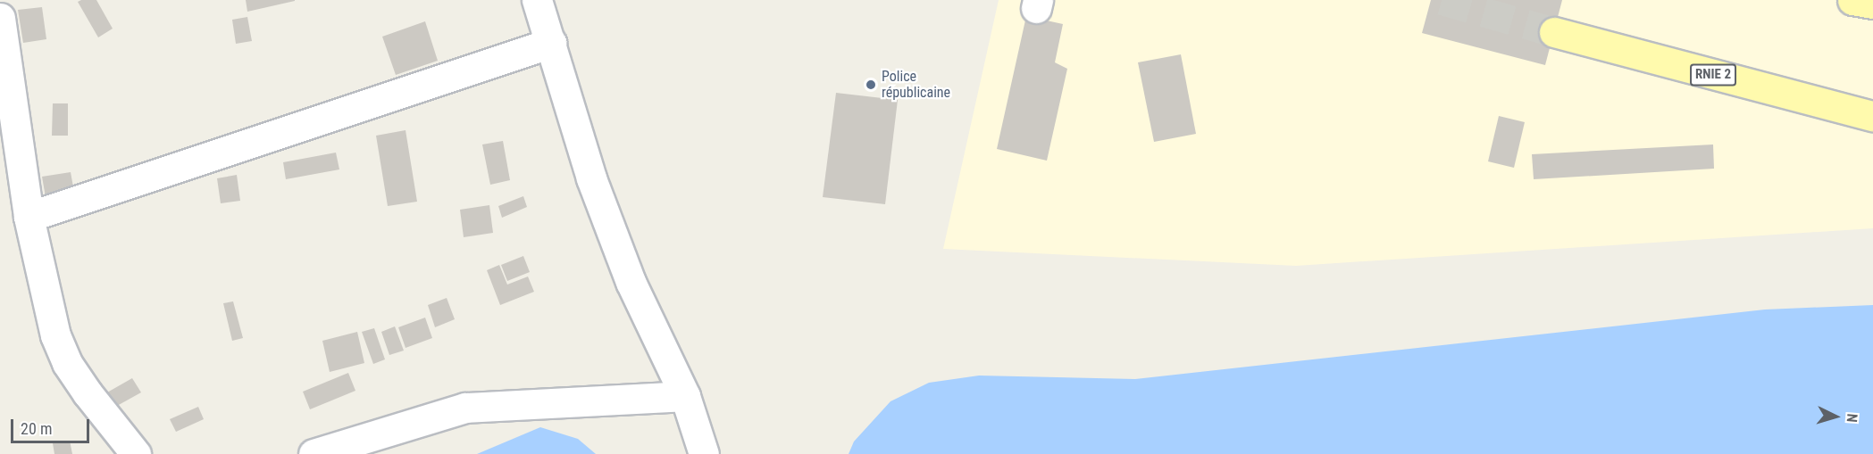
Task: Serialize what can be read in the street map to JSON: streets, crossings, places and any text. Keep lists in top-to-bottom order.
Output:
{
  "streets": {
    "main road": ["RNIE 2"]
  },
  "places": ["Police républicaine"],
  "scale_bar": "20 m",
  "north": "right"
}
